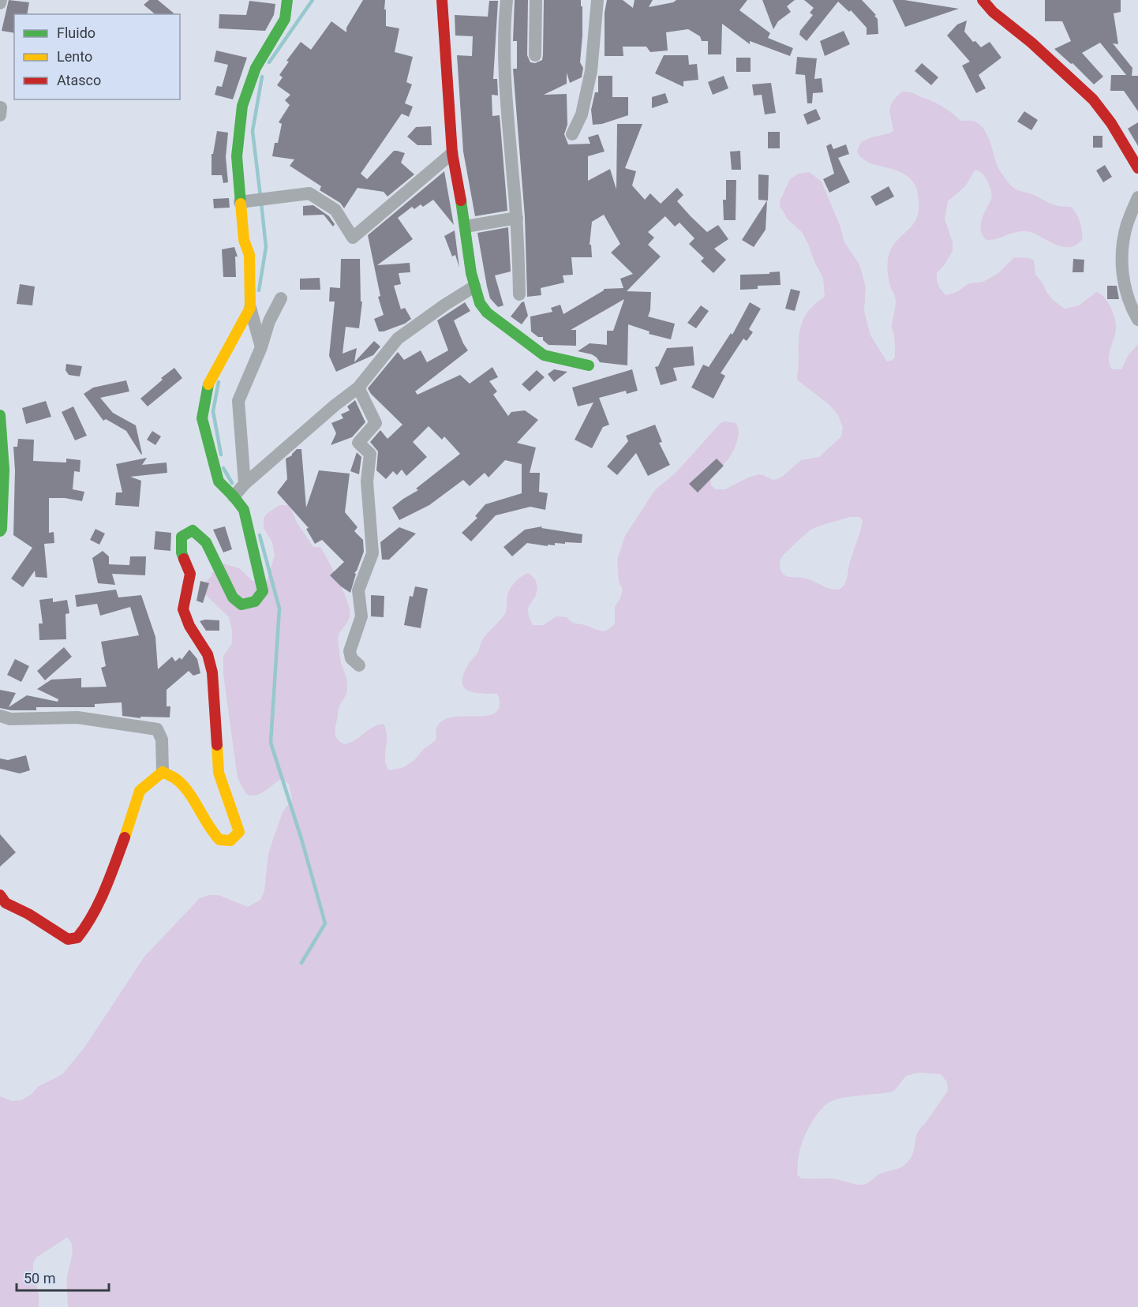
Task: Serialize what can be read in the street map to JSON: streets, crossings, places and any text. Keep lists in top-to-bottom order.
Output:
{
  "legend": ["Fluido", "Lento", "Atasco"],
  "scale_bar": "50 m"
}
